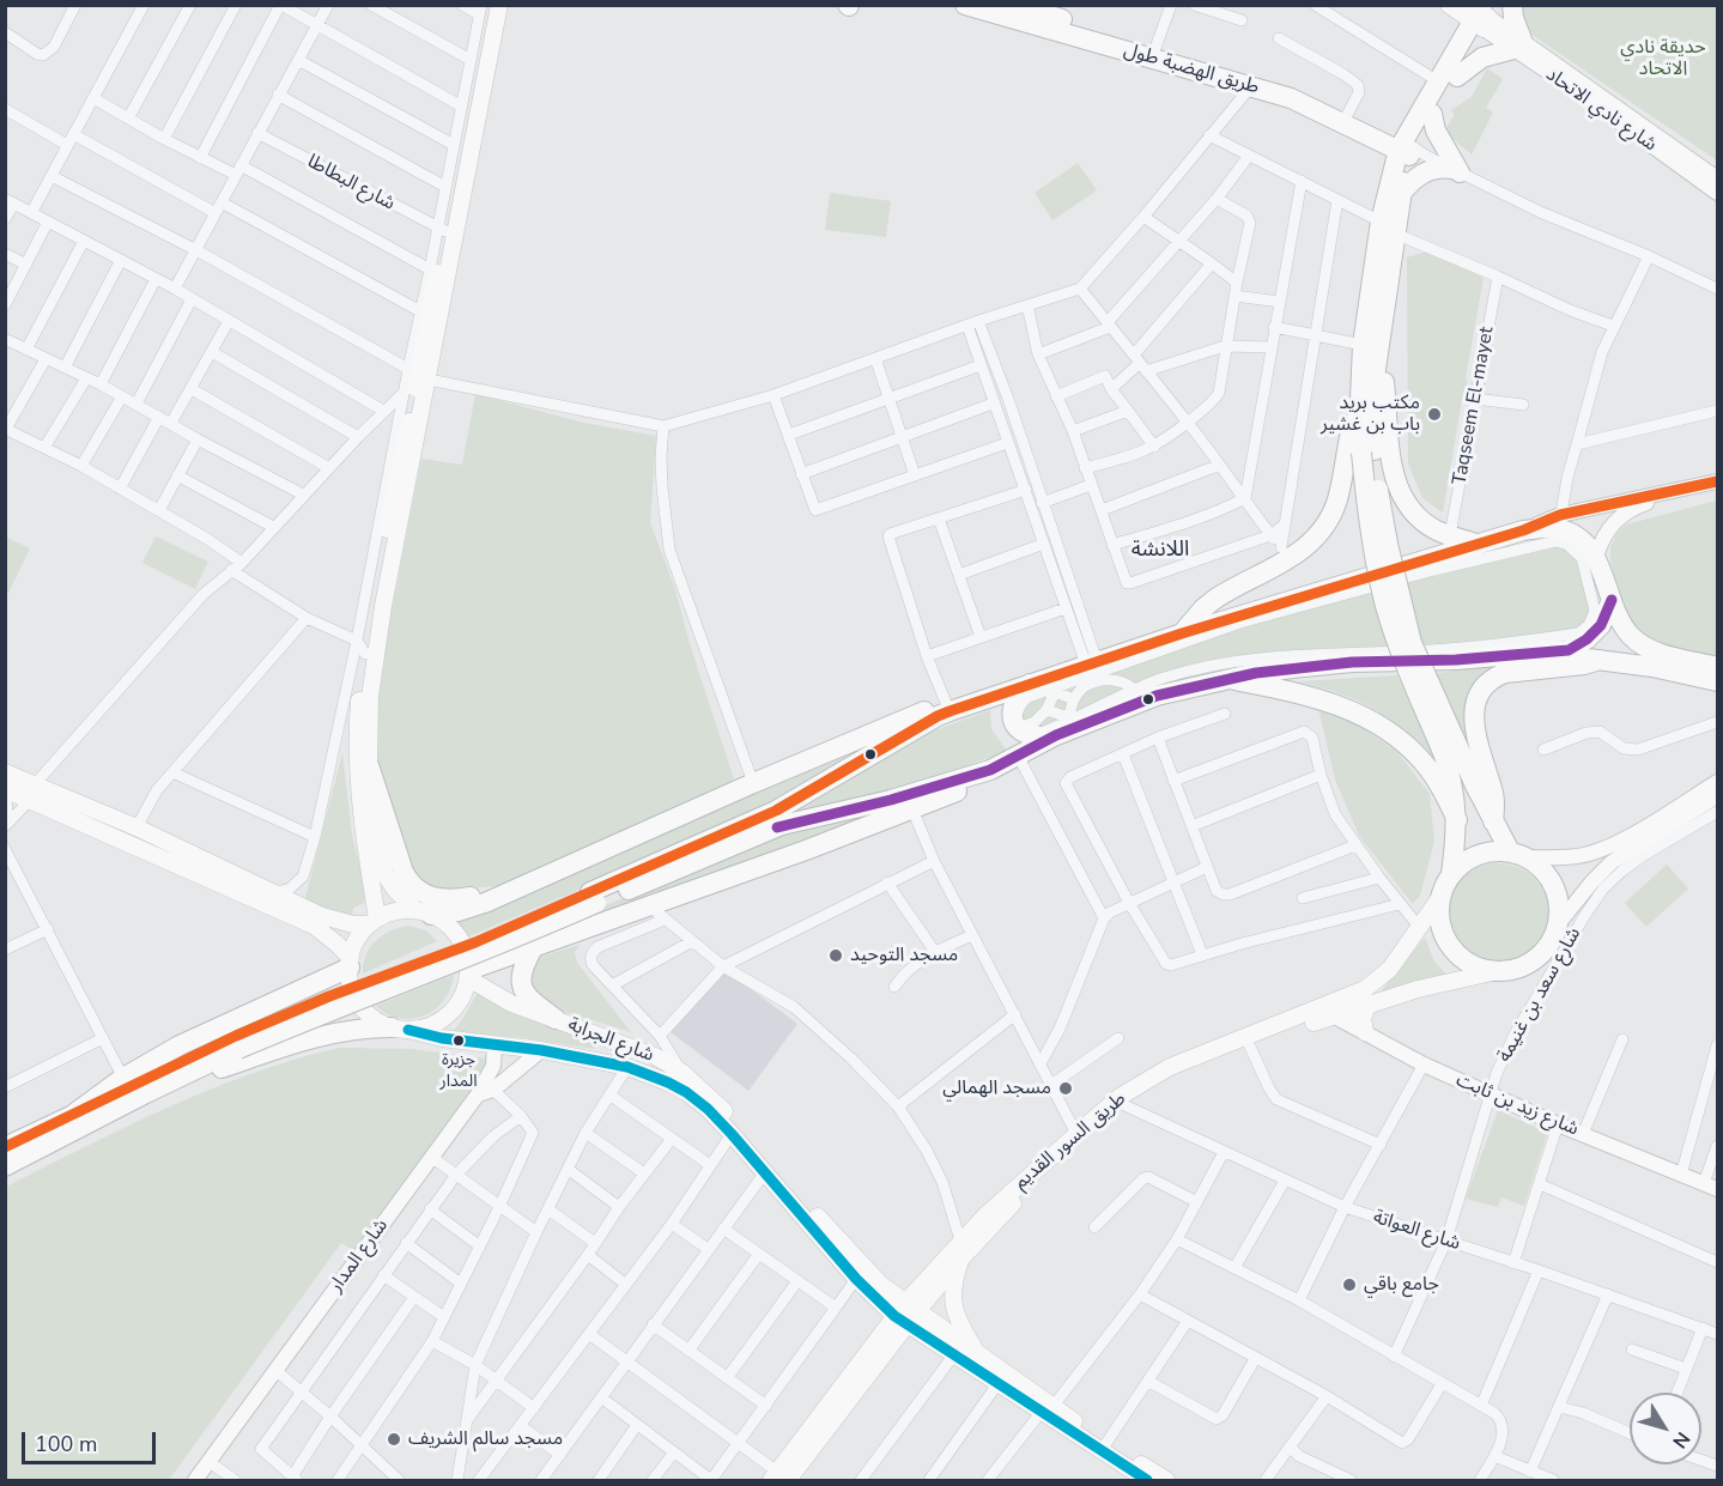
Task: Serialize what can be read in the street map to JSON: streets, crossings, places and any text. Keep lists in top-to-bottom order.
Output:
{
  "streets": {
    "highway": ["طريق الهضبة طول"],
    "main road": [
      "شارع نادي الاتحاد",
      "شارع الجرابة",
      "شارع زيد بن ثابت",
      "طريق السور القديم",
      "شارع المدار"
    ],
    "street": [
      "شارع البطاطا",
      "Taqseem El-mayet",
      "شارع سعد بن غنيمة",
      "شارع العواتة"
    ]
  },
  "crossings": [
    ["شارع سعد بن غنيمة", "شارع زيد بن ثابت"],
    ["شارع سعد بن غنيمة", "شارع العواتة"],
    ["شارع الجرابة", "طريق السور القديم"],
    ["شارع الجرابة", "شارع المدار"],
    ["شارع زيد بن ثابت", "طريق السور القديم"],
    ["طريق السور القديم", "شارع العواتة"]
  ],
  "districts": ["اللانشة"],
  "parks": ["حديقة نادي الاتحاد"],
  "places": [
    "مكتب بريد باب بن غشير",
    "مسجد التوحيد",
    "جزيرة المدار",
    "مسجد الهمالي",
    "جامع باقي",
    "مسجد سالم الشريف"
  ],
  "scale_bar": "100 m",
  "north": "bottom right"
}
